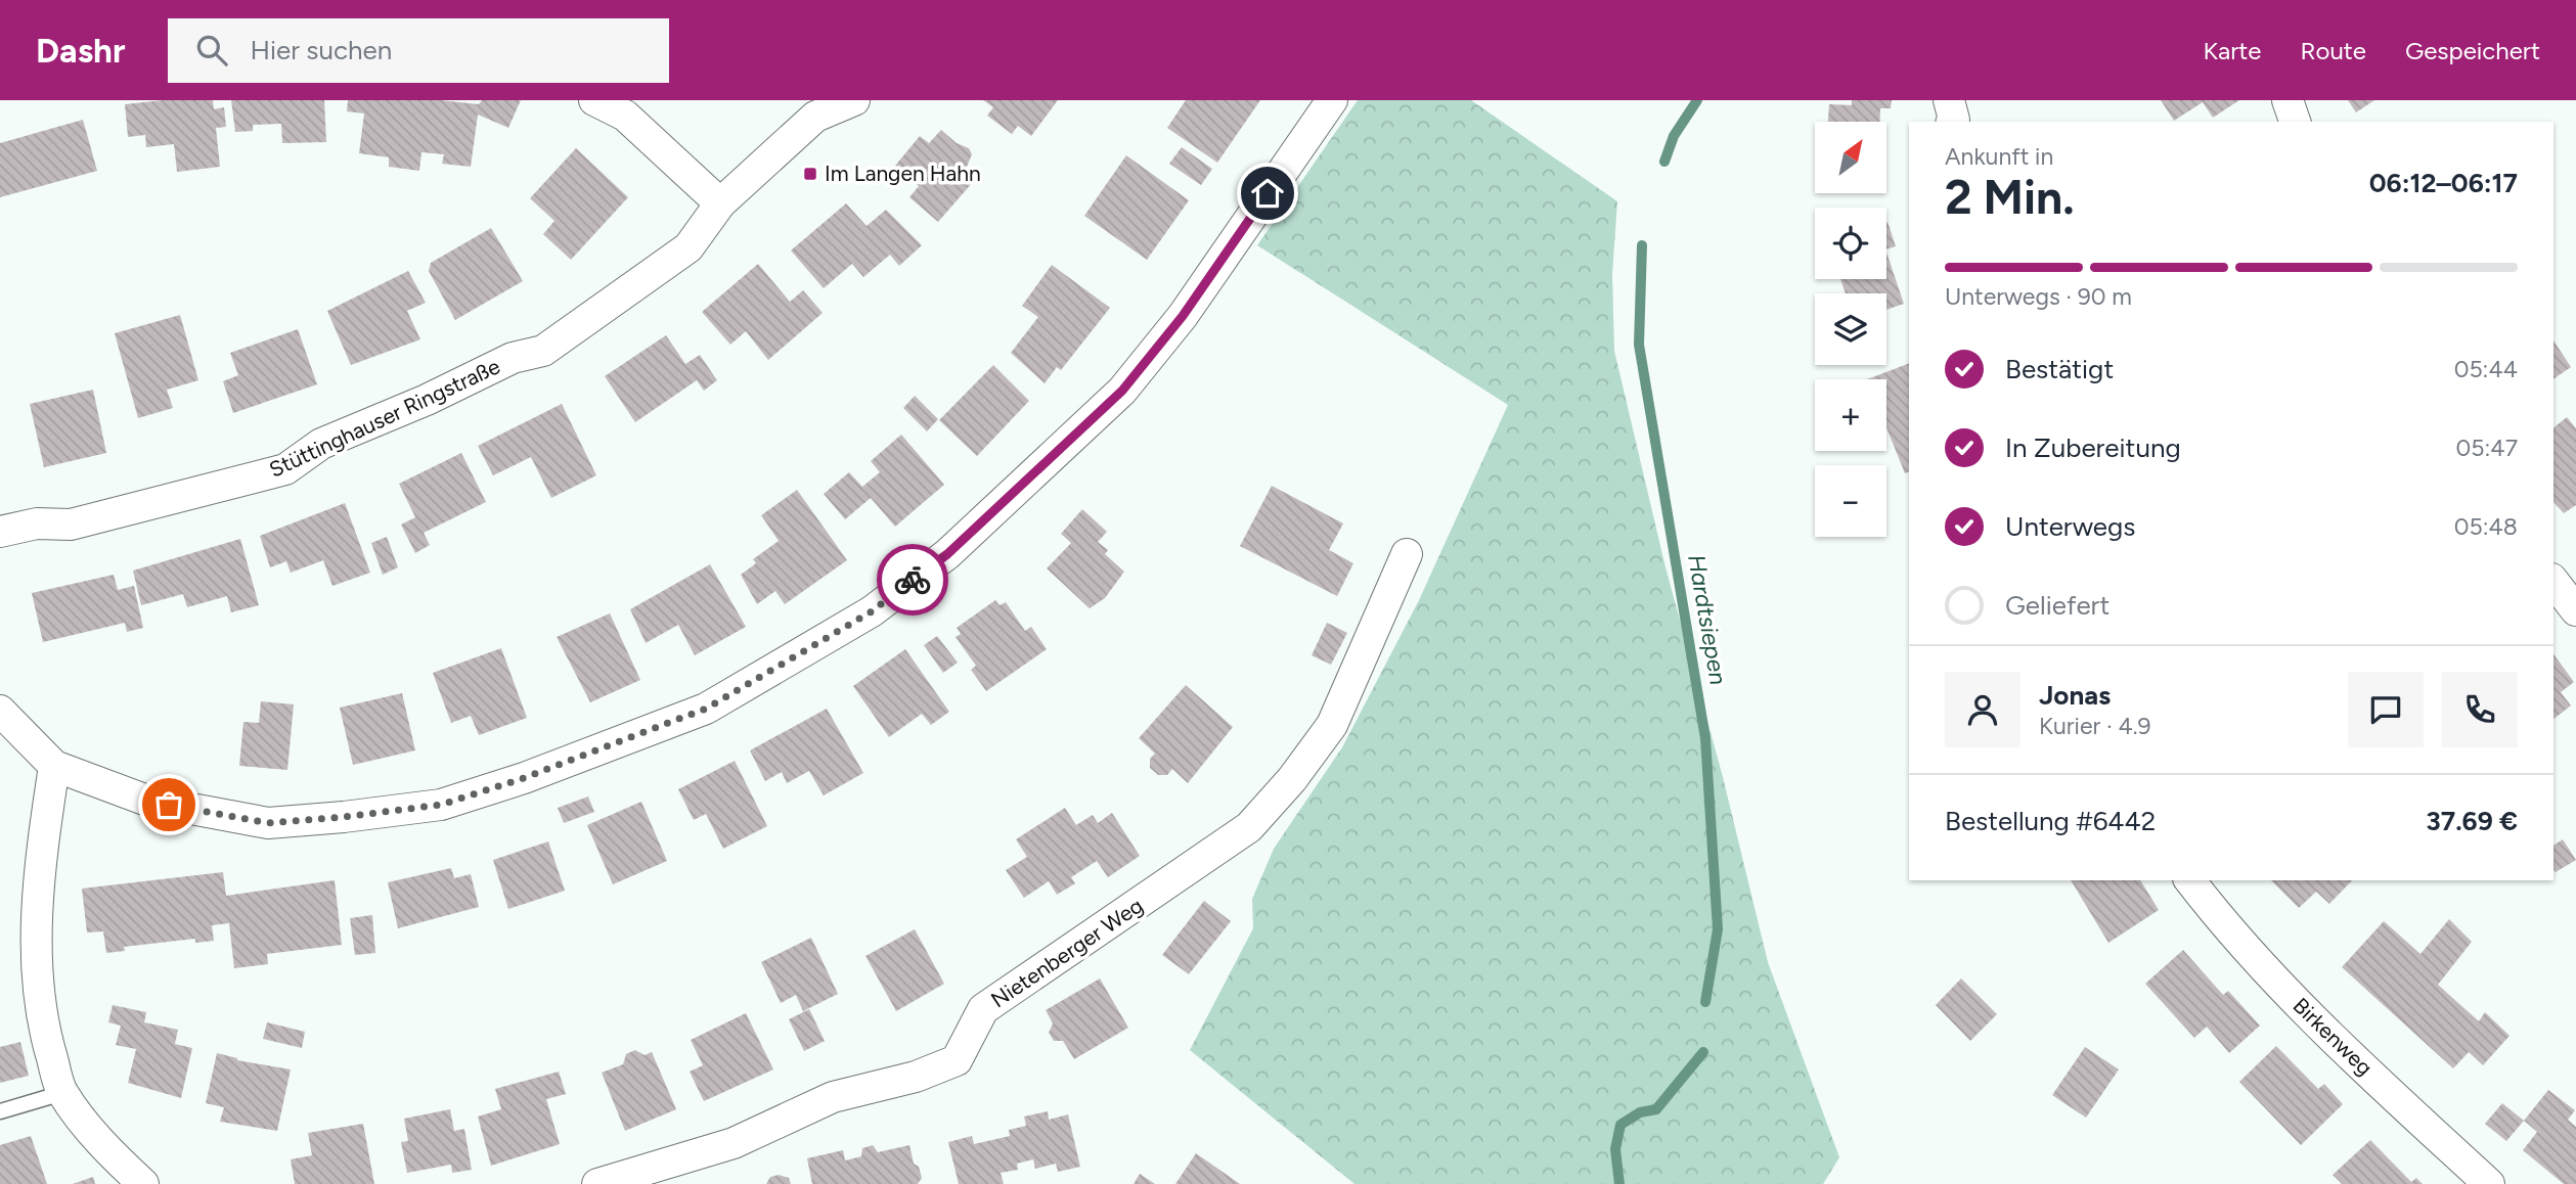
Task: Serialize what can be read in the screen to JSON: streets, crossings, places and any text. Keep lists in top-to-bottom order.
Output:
{
  "streets": {
    "street": ["Stüttinghauser Ringstraße", "Nietenberger Weg", "Birkenweg"]
  },
  "water": ["Hardtsiepen"],
  "places": {
    "transit": ["Im Langen Hahn"]
  },
  "north": "top right",
  "page": {
    "header": "Dashr",
    "search": "Hier suchen",
    "nav": ["Karte", "Route", "Gespeichert"],
    "map_buttons": ["+", "−"],
    "heading": ["2 Min.", "Ankunft in", "06:12–06:17"],
    "panel": [
      "Jonas",
      "Kurier · 4.9",
      "Bestellung #6442",
      "37.69 €"
    ],
    "bar": "Unterwegs · 90 m",
    "list": [
      ["Bestätigt", "05:44"],
      ["In Zubereitung", "05:47"],
      ["Unterwegs", "05:48"],
      "Geliefert"
    ]
  }
}
